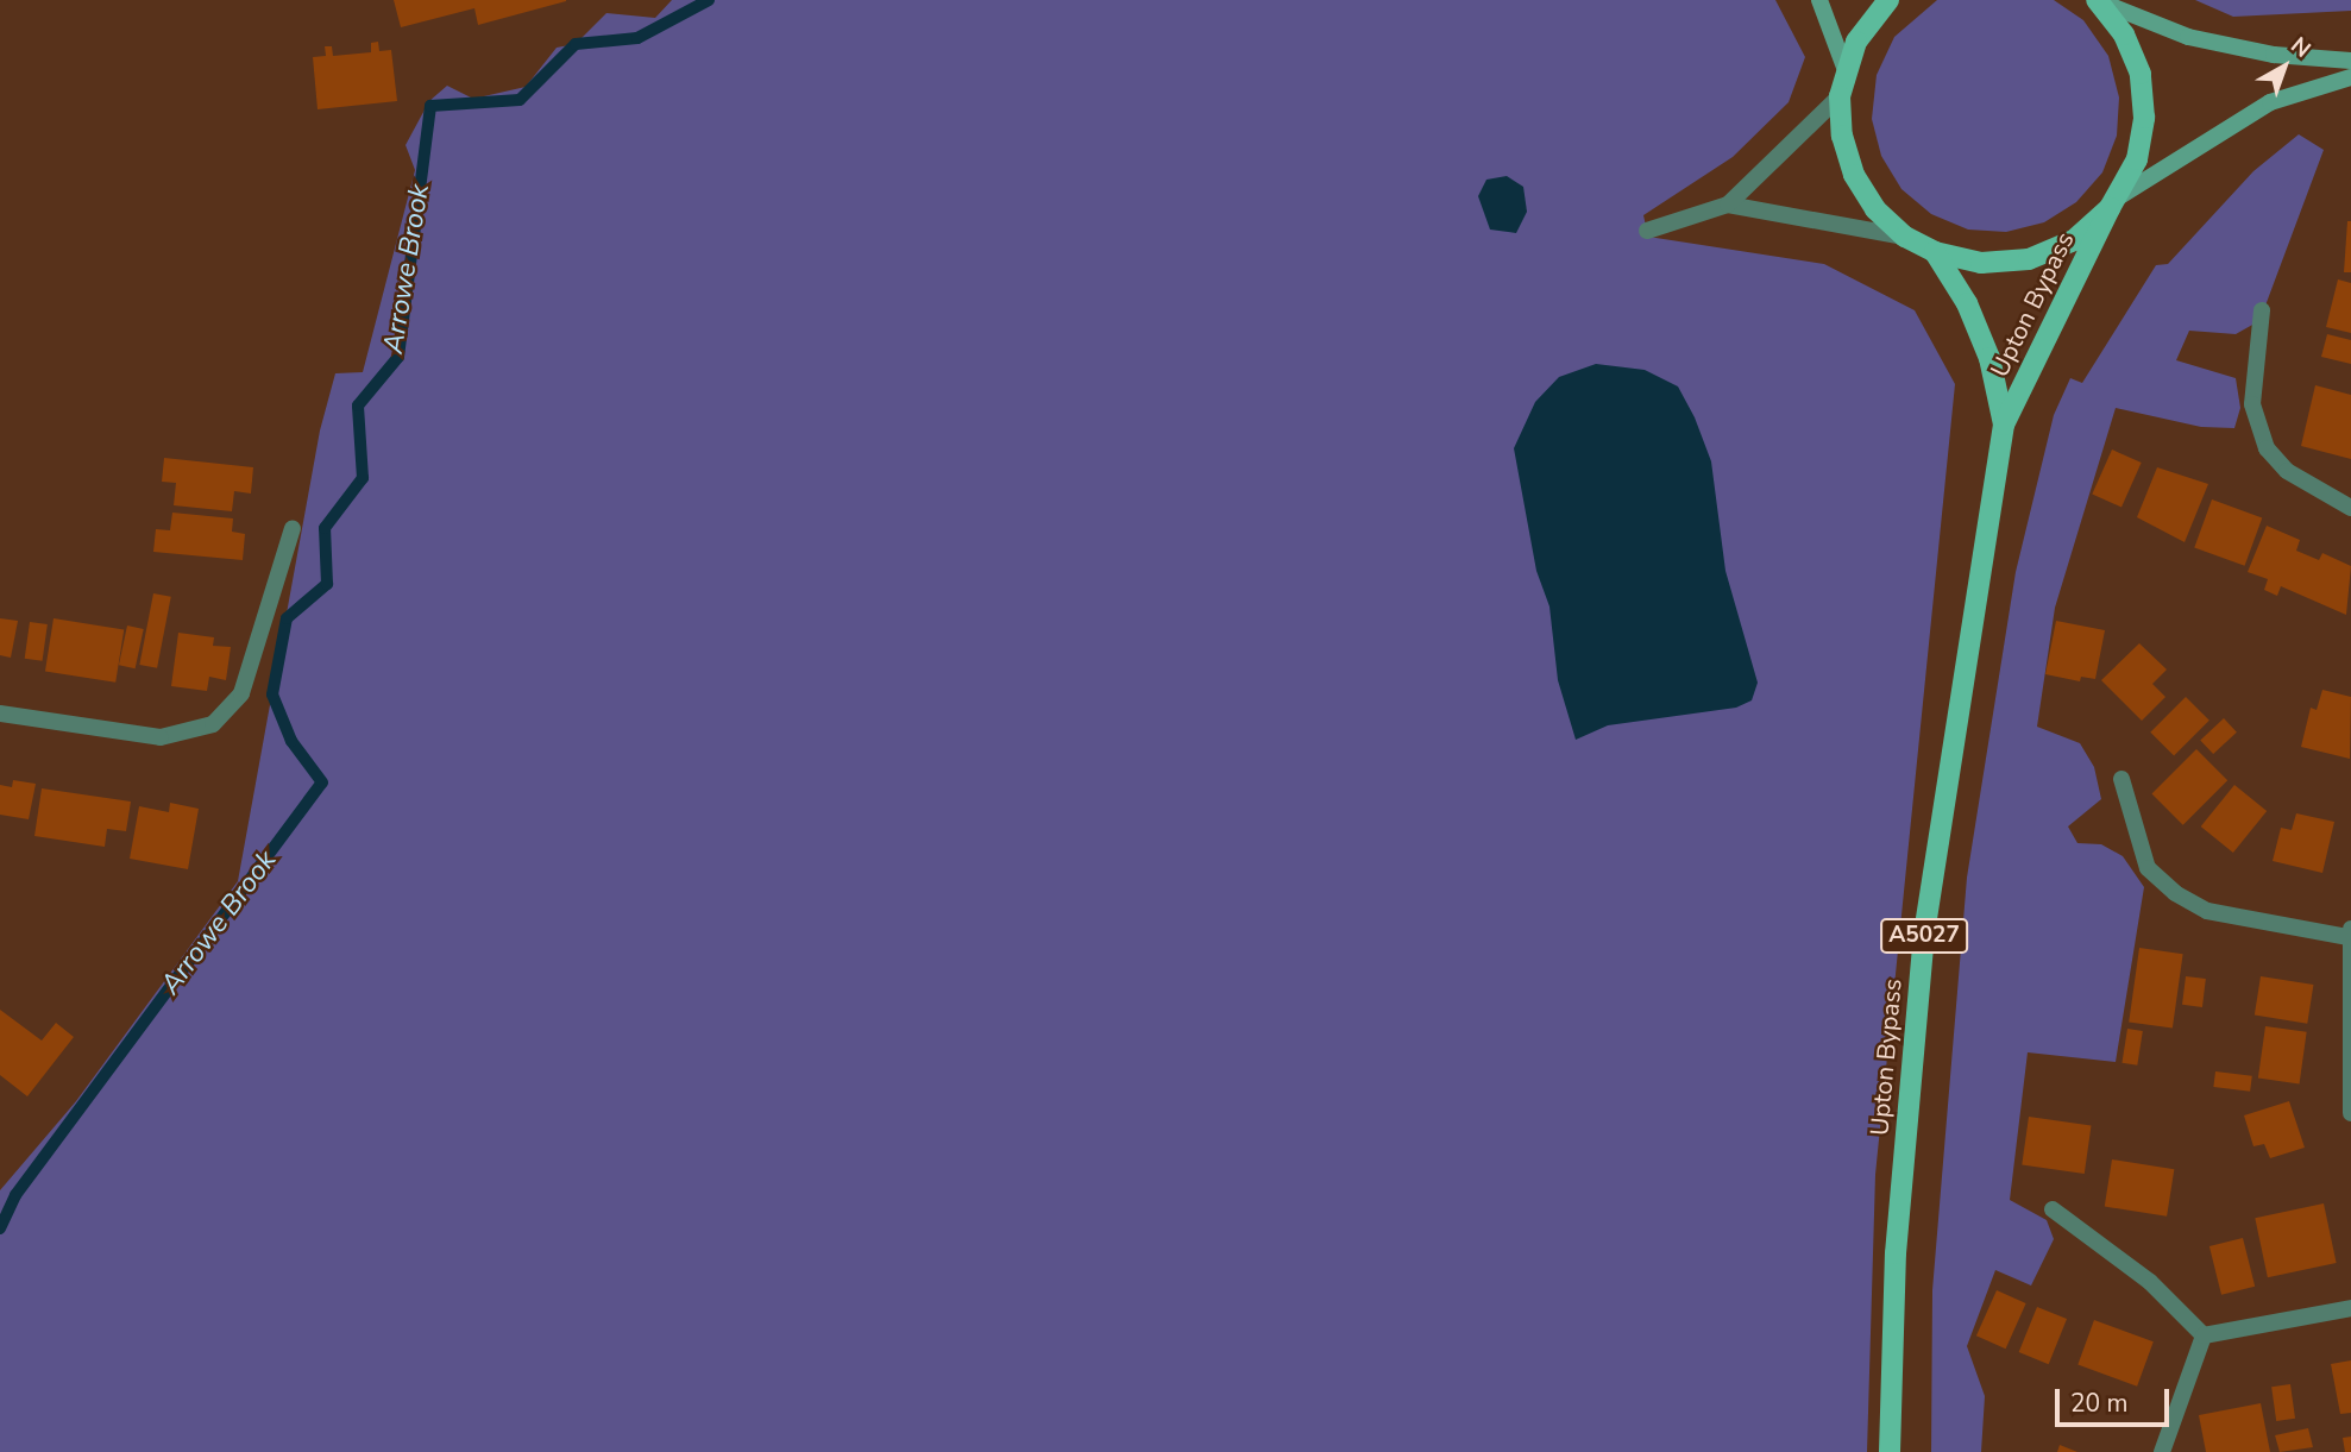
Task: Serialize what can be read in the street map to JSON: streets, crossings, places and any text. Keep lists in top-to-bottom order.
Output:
{
  "streets": {
    "main road": ["Upton Bypass", "A5027"]
  },
  "water": ["Arrowe Brook"],
  "scale_bar": "20 m",
  "north": "top right"
}
